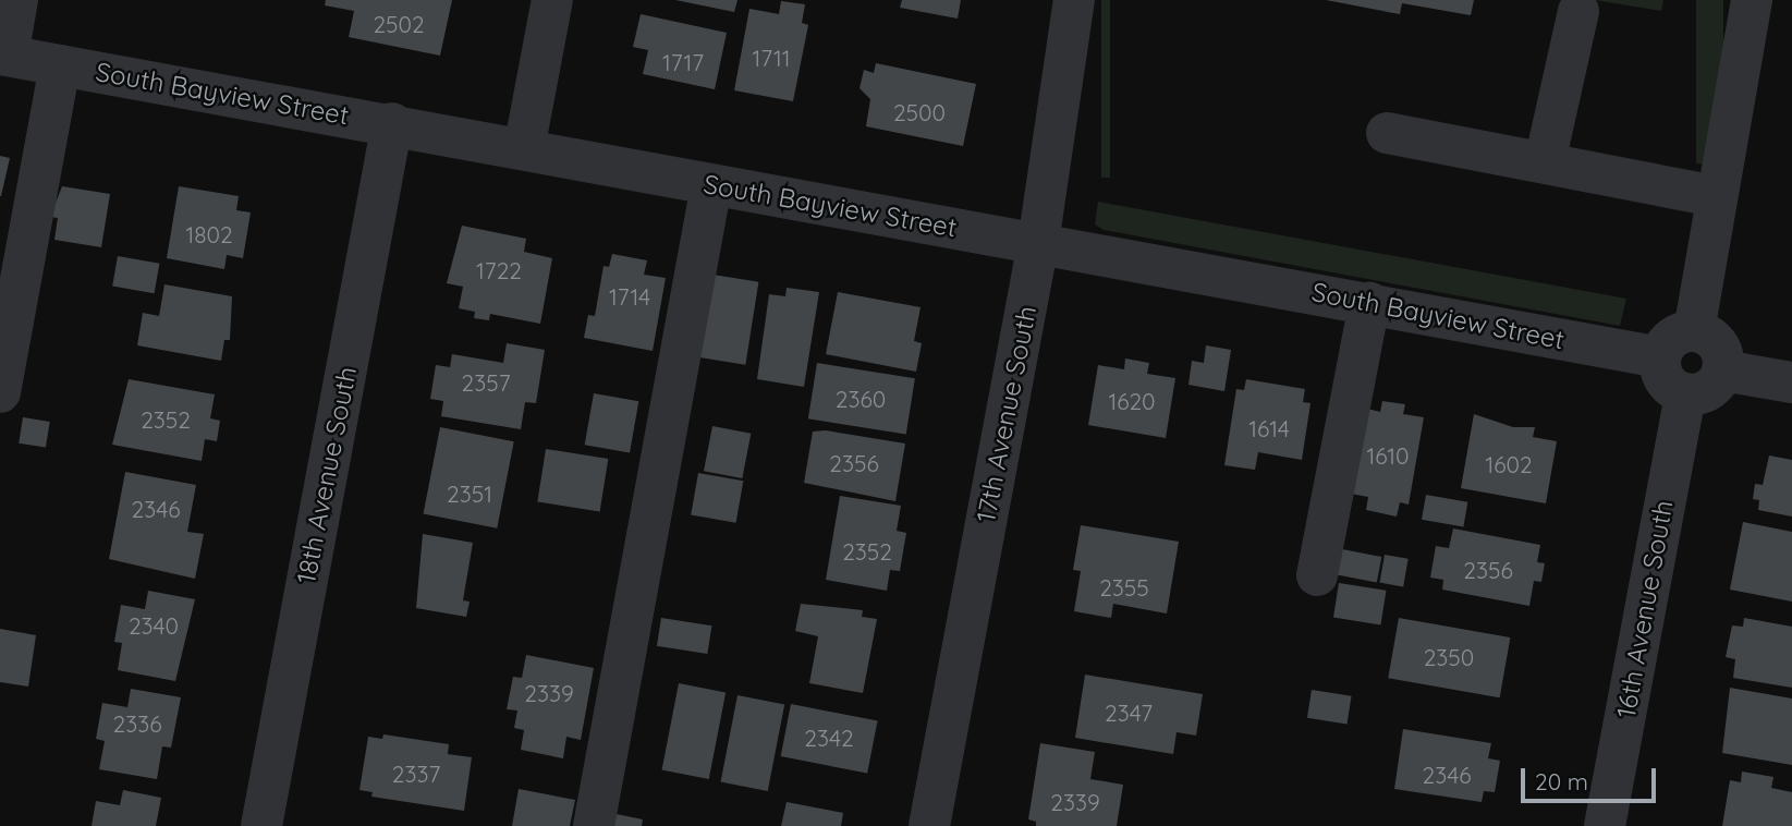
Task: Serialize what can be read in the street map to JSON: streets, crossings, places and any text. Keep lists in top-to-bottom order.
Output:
{
  "streets": {
    "street": [
      "South Bayview Street",
      "17th Avenue South",
      "18th Avenue South",
      "16th Avenue South"
    ]
  },
  "crossings": [
    ["South Bayview Street", "17th Avenue South"],
    ["South Bayview Street", "18th Avenue South"],
    ["South Bayview Street", "16th Avenue South"]
  ],
  "house_numbers": [
    "2502",
    "1711",
    "1717",
    "2500",
    "1802",
    "1722",
    "1714",
    "2357",
    "2360",
    "1620",
    "2352",
    "1614",
    "1610",
    "2356",
    "1602",
    "2351",
    "2346",
    "2352",
    "2356",
    "2355",
    "2340",
    "2350",
    "2339",
    "2347",
    "2336",
    "2342",
    "2337",
    "2346",
    "2339"
  ],
  "scale_bar": "20 m"
}
